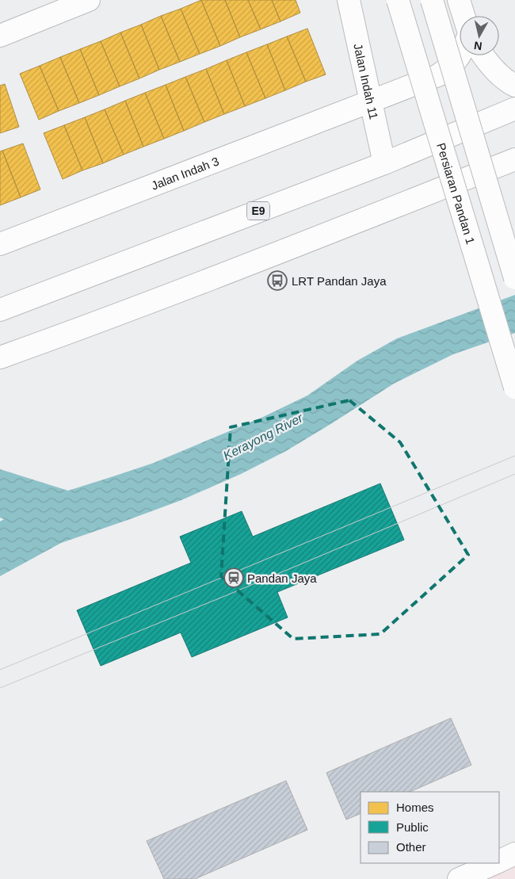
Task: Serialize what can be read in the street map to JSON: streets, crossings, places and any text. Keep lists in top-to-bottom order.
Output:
{
  "streets": {
    "main road": [
      "Jalan Indah 11",
      "Jalan Indah 3",
      "Persiaran Pandan 1",
      "E9"
    ]
  },
  "crossings": [
    ["Jalan Indah 11", "Jalan Indah 3"],
    ["Jalan Indah 11", "E9"]
  ],
  "water": ["Kerayong River"],
  "places": {
    "bus stop": ["LRT Pandan Jaya"],
    "station": ["Pandan Jaya"]
  },
  "legend": ["Homes", "Public", "Other"],
  "north": "bottom"
}
